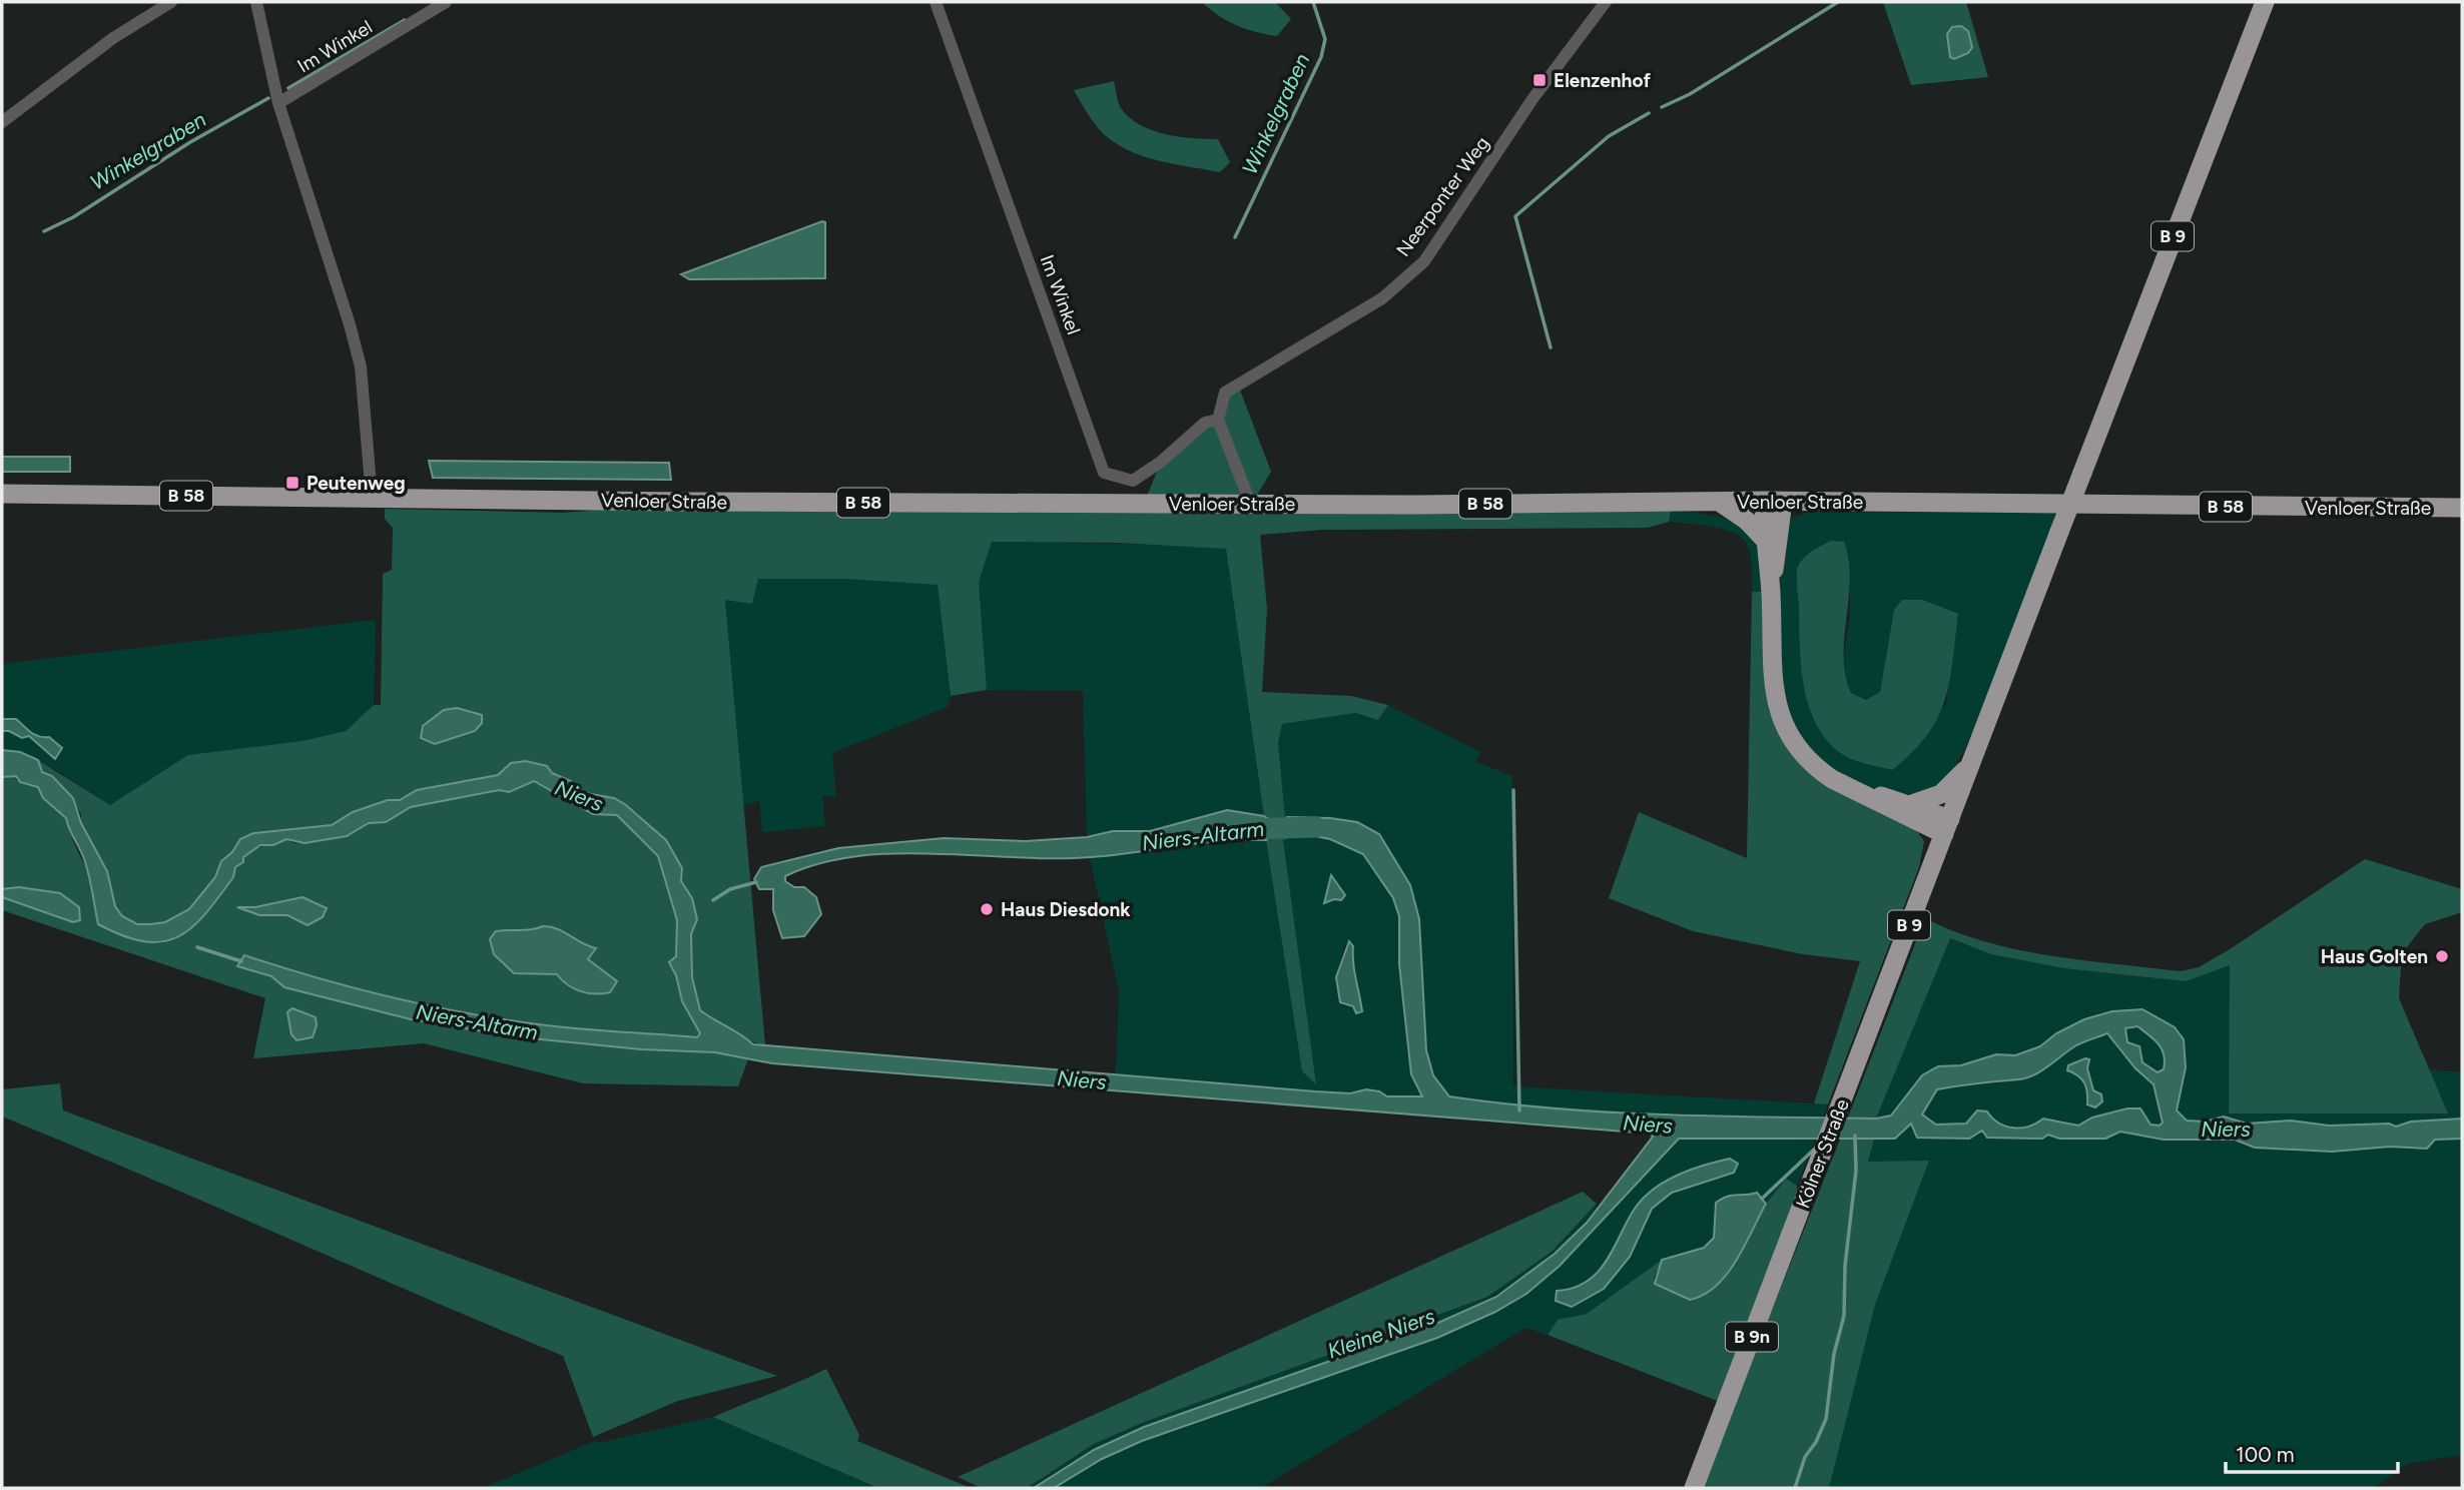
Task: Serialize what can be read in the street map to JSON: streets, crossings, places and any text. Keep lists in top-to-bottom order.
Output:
{
  "streets": {
    "main road": [
      "B 9",
      "B 58",
      "Venloer Straße",
      "Kölner Straße",
      "B 9n"
    ],
    "street": ["Im Winkel", "Neerponter Weg"]
  },
  "crossings": [
    ["Im Winkel", "Neerponter Weg"],
    ["B 9", "Kölner Straße"]
  ],
  "water": [
    "Winkelgraben",
    "Niers",
    "Niers-Altarm",
    "Kleine Niers"
  ],
  "places": {
    "transit": ["Elenzenhof", "Peutenweg"],
    "other": ["Haus Diesdonk", "Haus Golten"]
  },
  "scale_bar": "100 m"
}
